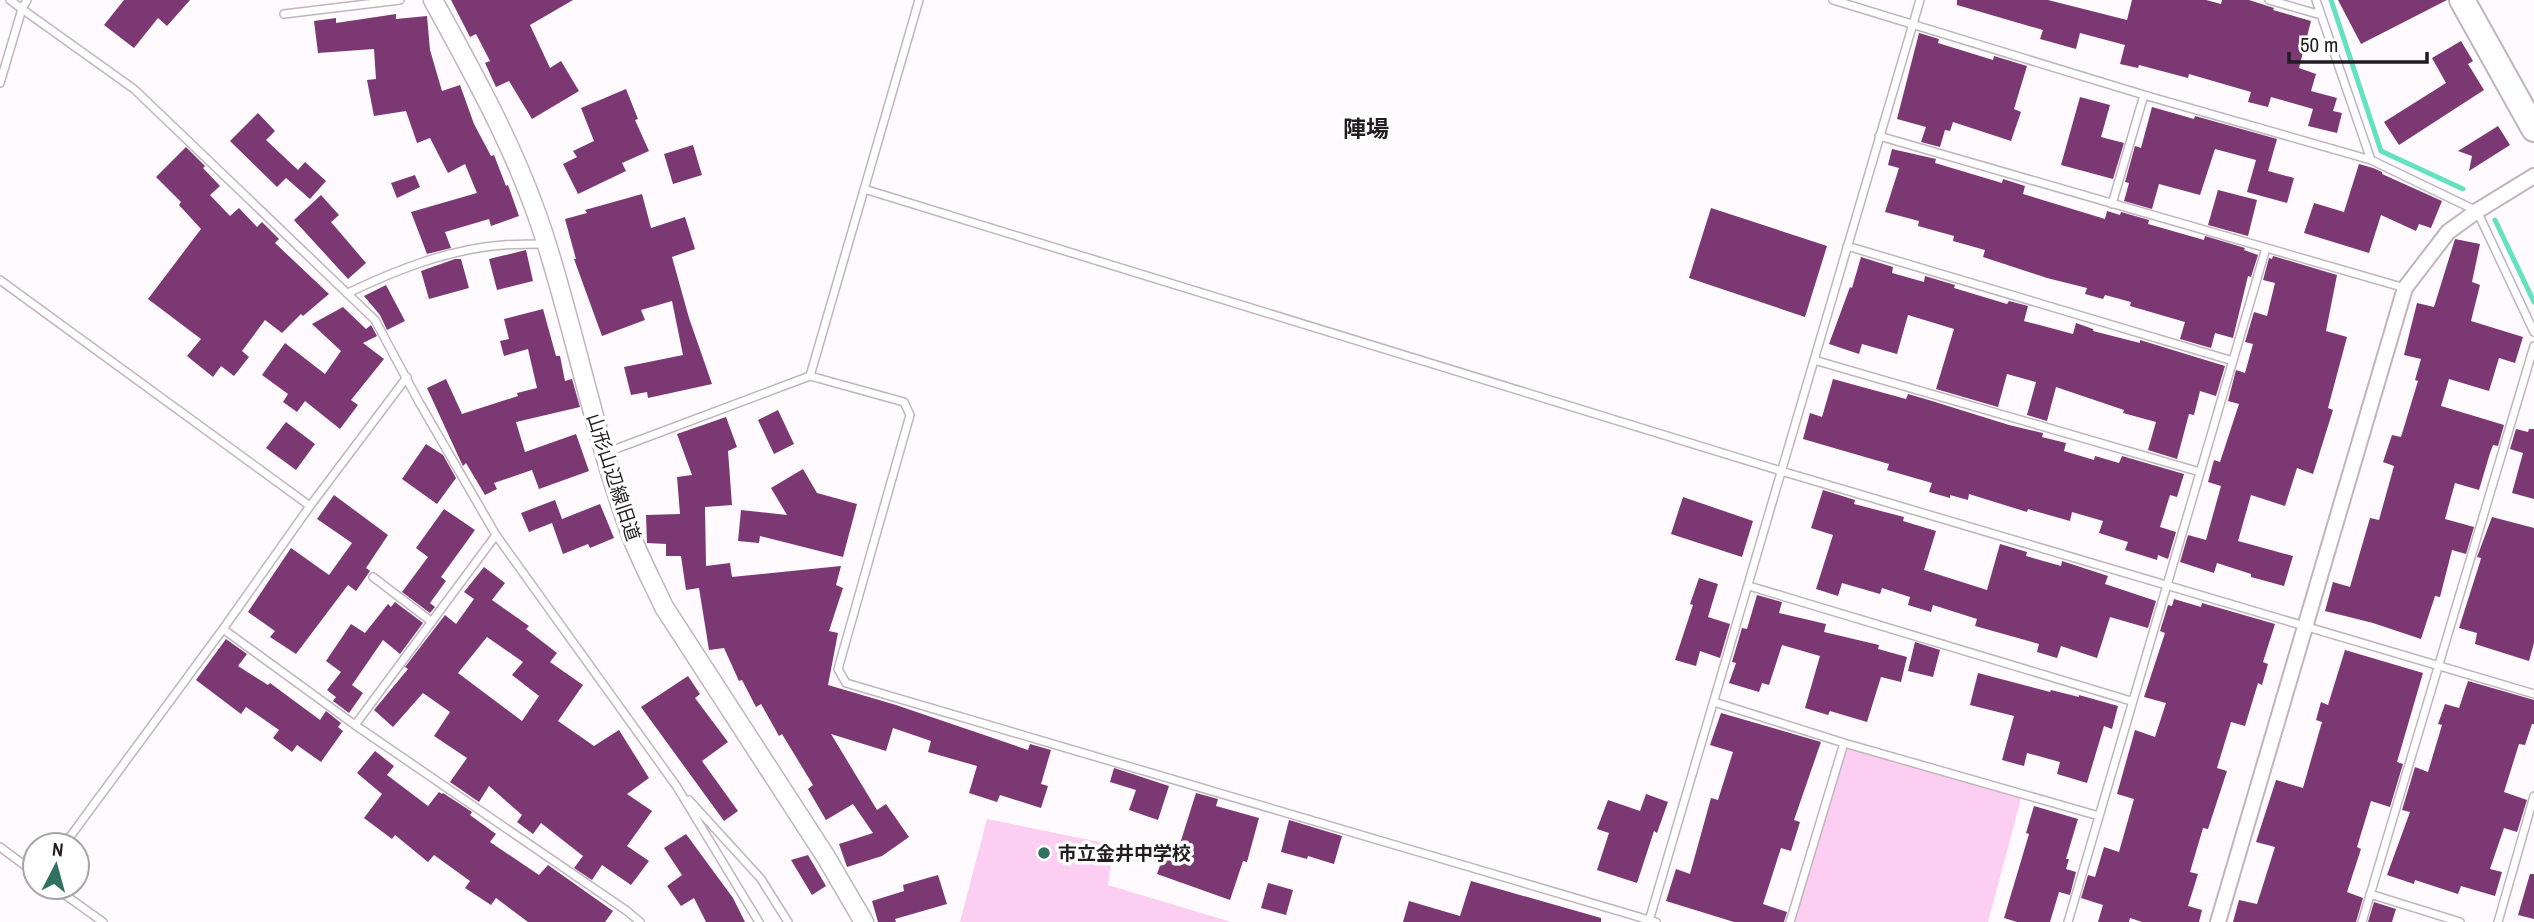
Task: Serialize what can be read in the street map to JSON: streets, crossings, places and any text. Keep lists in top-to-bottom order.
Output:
{
  "streets": {
    "street": ["山形山辺線旧道"]
  },
  "districts": ["陣場"],
  "places": ["市立金井中学校"],
  "scale_bar": "50 m",
  "north": "top"
}
